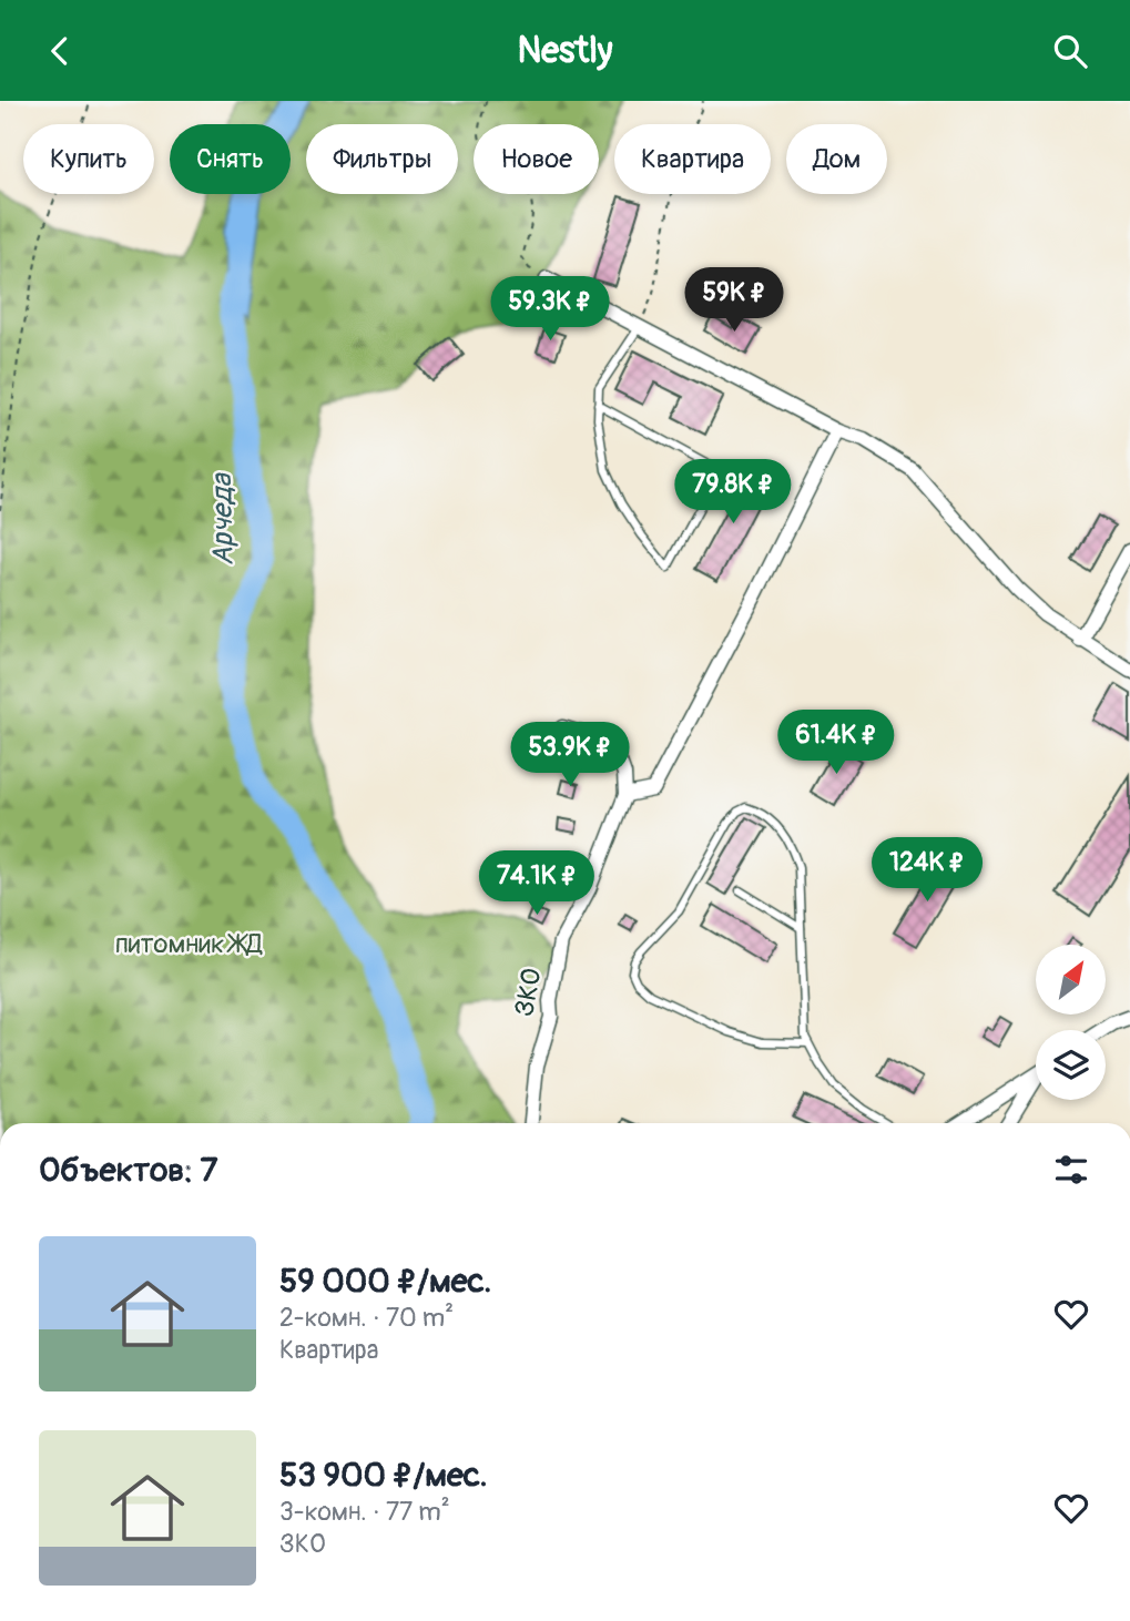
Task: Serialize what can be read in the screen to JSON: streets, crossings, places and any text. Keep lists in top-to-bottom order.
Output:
{
  "streets": {
    "street": ["ЗКО"]
  },
  "water": ["Арчеда"],
  "parks": ["питомник ЖД"],
  "north": "top right",
  "page": {
    "header": "Nestly",
    "chip": [
      "Купить",
      "Снять",
      "Фильтры",
      "Новое",
      "Квартира",
      "Дом"
    ],
    "price": [
      "59K ₽",
      "59.3K ₽",
      "79.8K ₽",
      "61.4K ₽",
      "53.9K ₽",
      "124K ₽",
      "74.1K ₽"
    ],
    "heading": "Объектов: 7",
    "list": [
      {
        "name": "59 000 ₽/мес.",
        "note": "2-комн. · 70 m² · Квартира"
      },
      {
        "name": "53 900 ₽/мес.",
        "note": "3-комн. · 77 m² · ЗКО"
      }
    ]
  }
}
